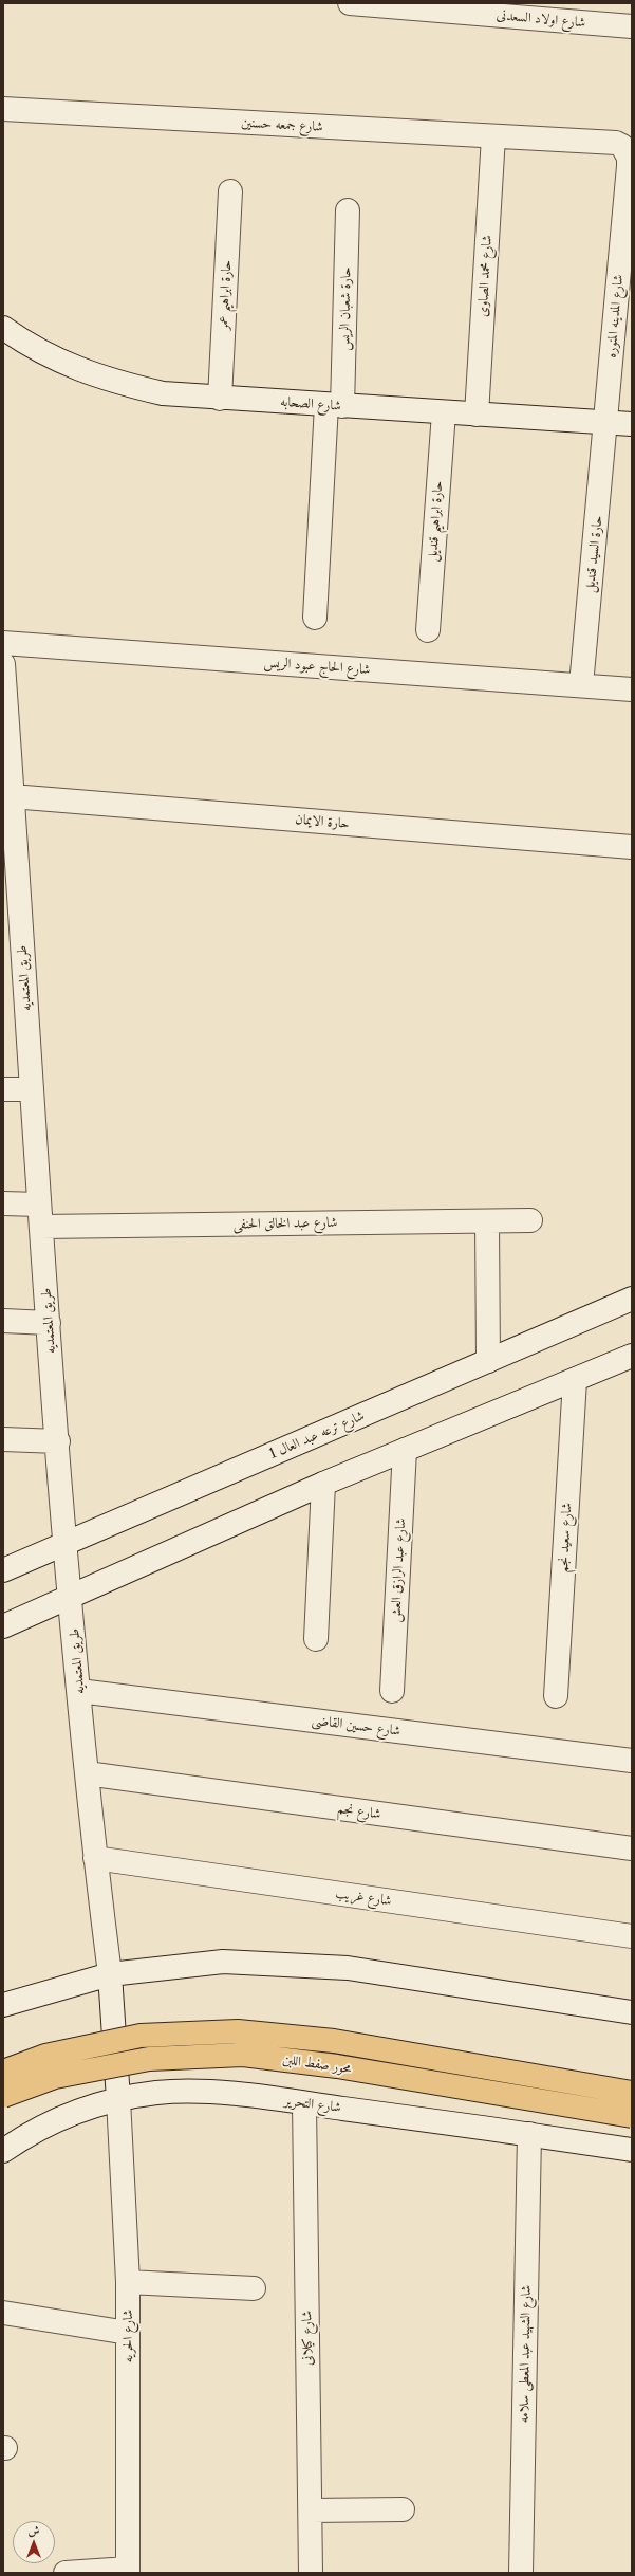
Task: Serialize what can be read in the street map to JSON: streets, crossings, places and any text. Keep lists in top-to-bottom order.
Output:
{
  "streets": {
    "main road": ["محور صفط اللبن"],
    "street": [
      "شارع اولاد السعدنى",
      "شارع جمعه حسنين",
      "شارع محمد الصاوى",
      "حارة ابراهيم عمر",
      "حارة شعبان الريس",
      "شارع المدينه المنوره",
      "شارع الصحابه",
      "حارة ابراهيم قنديل",
      "حارة السيد قنديل",
      "شارع الحاج عبود الريس",
      "حارة الايمان",
      "طريق المعتمديه",
      "شارع عبد الخالق الحنفى",
      "شارع ترعه عبد العال 1",
      "شارع سعيد نجم",
      "شارع عبد الرازق العش",
      "شارع حسين القاضى",
      "شارع نجم",
      "شارع غريب",
      "شارع التحرير",
      "شارع الحريه",
      "شارع كيلانى",
      "شارع الشهيد عبد المعطى سلامه"
    ]
  },
  "crossings": [
    ["شارع جمعه حسنين", "شارع محمد الصاوى"],
    ["شارع جمعه حسنين", "شارع المدينه المنوره"],
    ["شارع محمد الصاوى", "شارع الصحابه"],
    ["حارة ابراهيم عمر", "شارع الصحابه"],
    ["حارة شعبان الريس", "شارع الصحابه"],
    ["شارع المدينه المنوره", "شارع الصحابه"],
    ["شارع المدينه المنوره", "حارة السيد قنديل"],
    ["شارع الصحابه", "حارة ابراهيم قنديل"],
    ["شارع الصحابه", "حارة السيد قنديل"],
    ["حارة السيد قنديل", "شارع الحاج عبود الريس"],
    ["حارة الايمان", "طريق المعتمديه"],
    ["طريق المعتمديه", "شارع عبد الخالق الحنفى"],
    ["طريق المعتمديه", "شارع ترعه عبد العال 1"],
    ["طريق المعتمديه", "شارع حسين القاضى"],
    ["طريق المعتمديه", "شارع نجم"],
    ["طريق المعتمديه", "شارع غريب"],
    ["طريق المعتمديه", "شارع التحرير"],
    ["طريق المعتمديه", "شارع الحريه"],
    ["شارع التحرير", "شارع الحريه"],
    ["شارع التحرير", "شارع كيلانى"],
    ["شارع التحرير", "شارع الشهيد عبد المعطى سلامه"]
  ],
  "north": "top"
}
